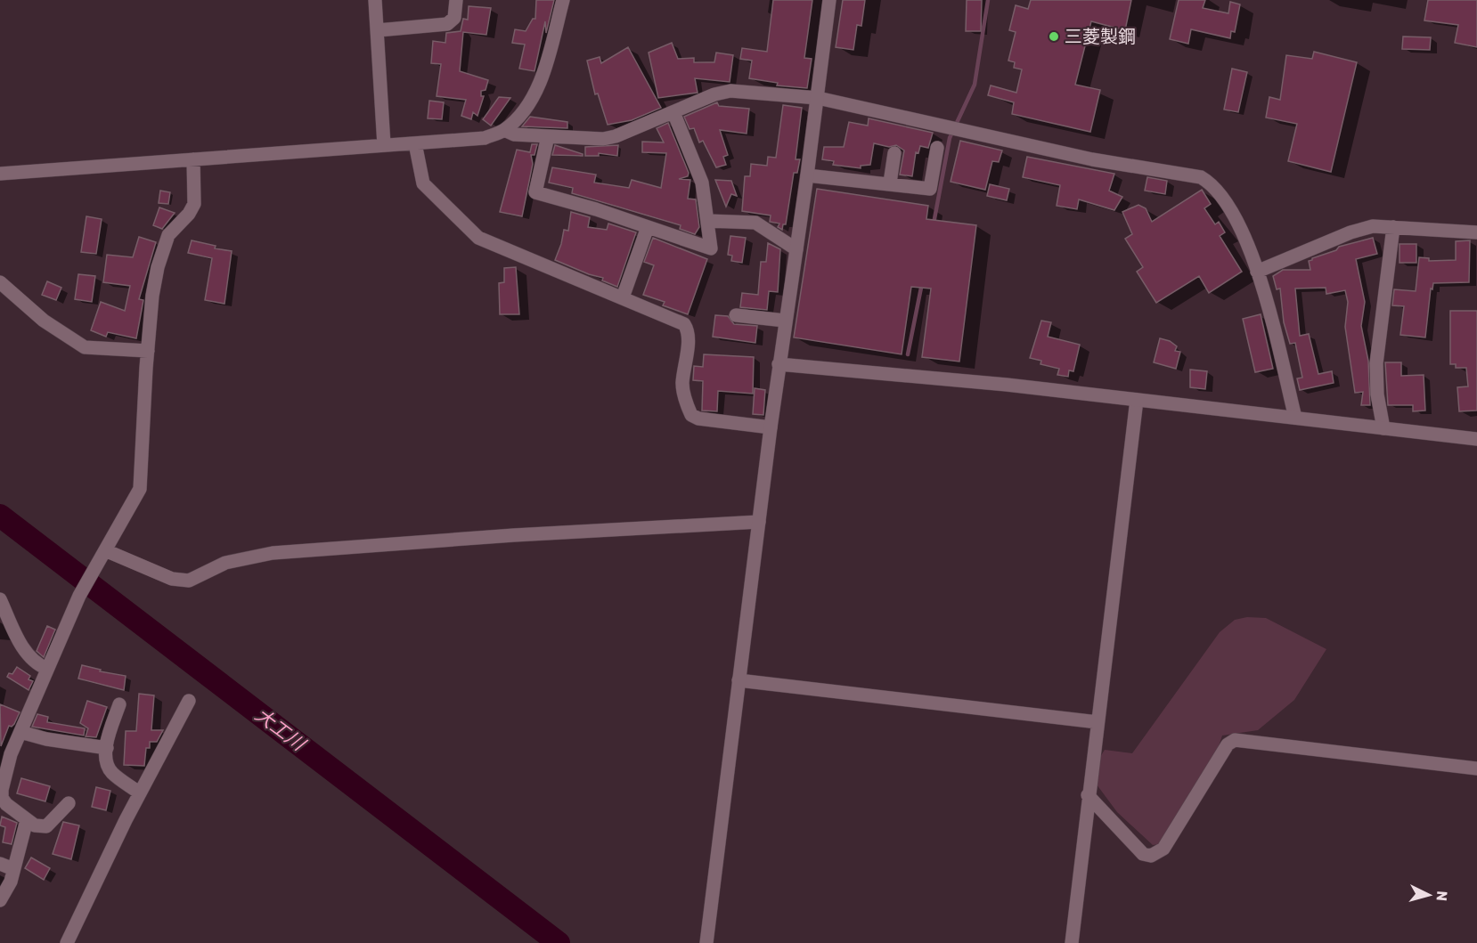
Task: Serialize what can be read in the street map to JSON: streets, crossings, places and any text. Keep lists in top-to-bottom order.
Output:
{
  "water": ["大工川"],
  "places": ["三菱製鋼"],
  "north": "right"
}
